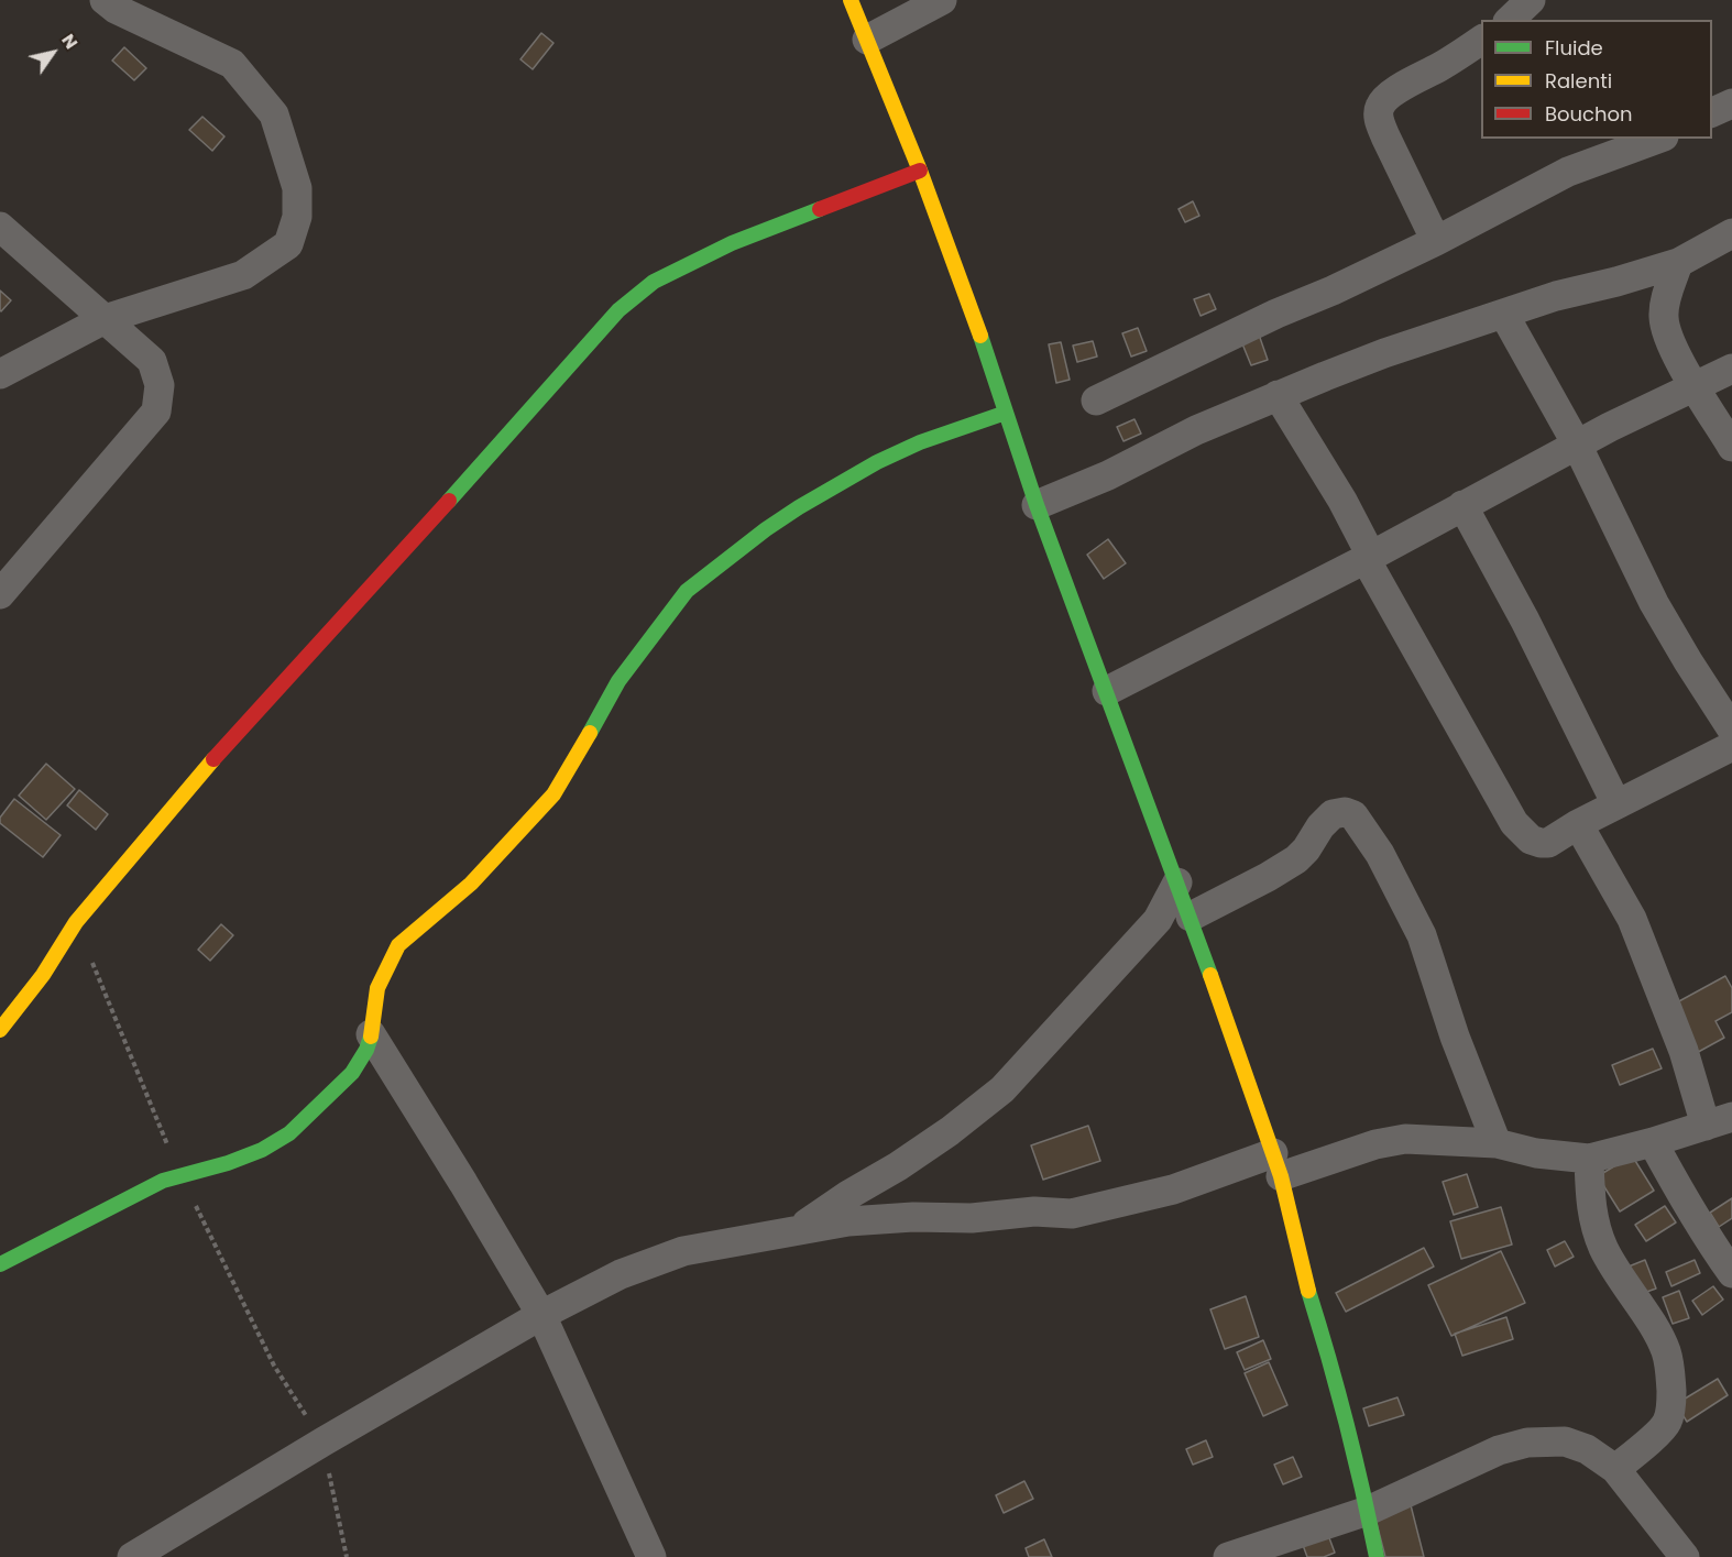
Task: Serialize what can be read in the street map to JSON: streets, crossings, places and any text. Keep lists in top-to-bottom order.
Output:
{
  "legend": ["Fluide", "Ralenti", "Bouchon"],
  "north": "top right"
}
